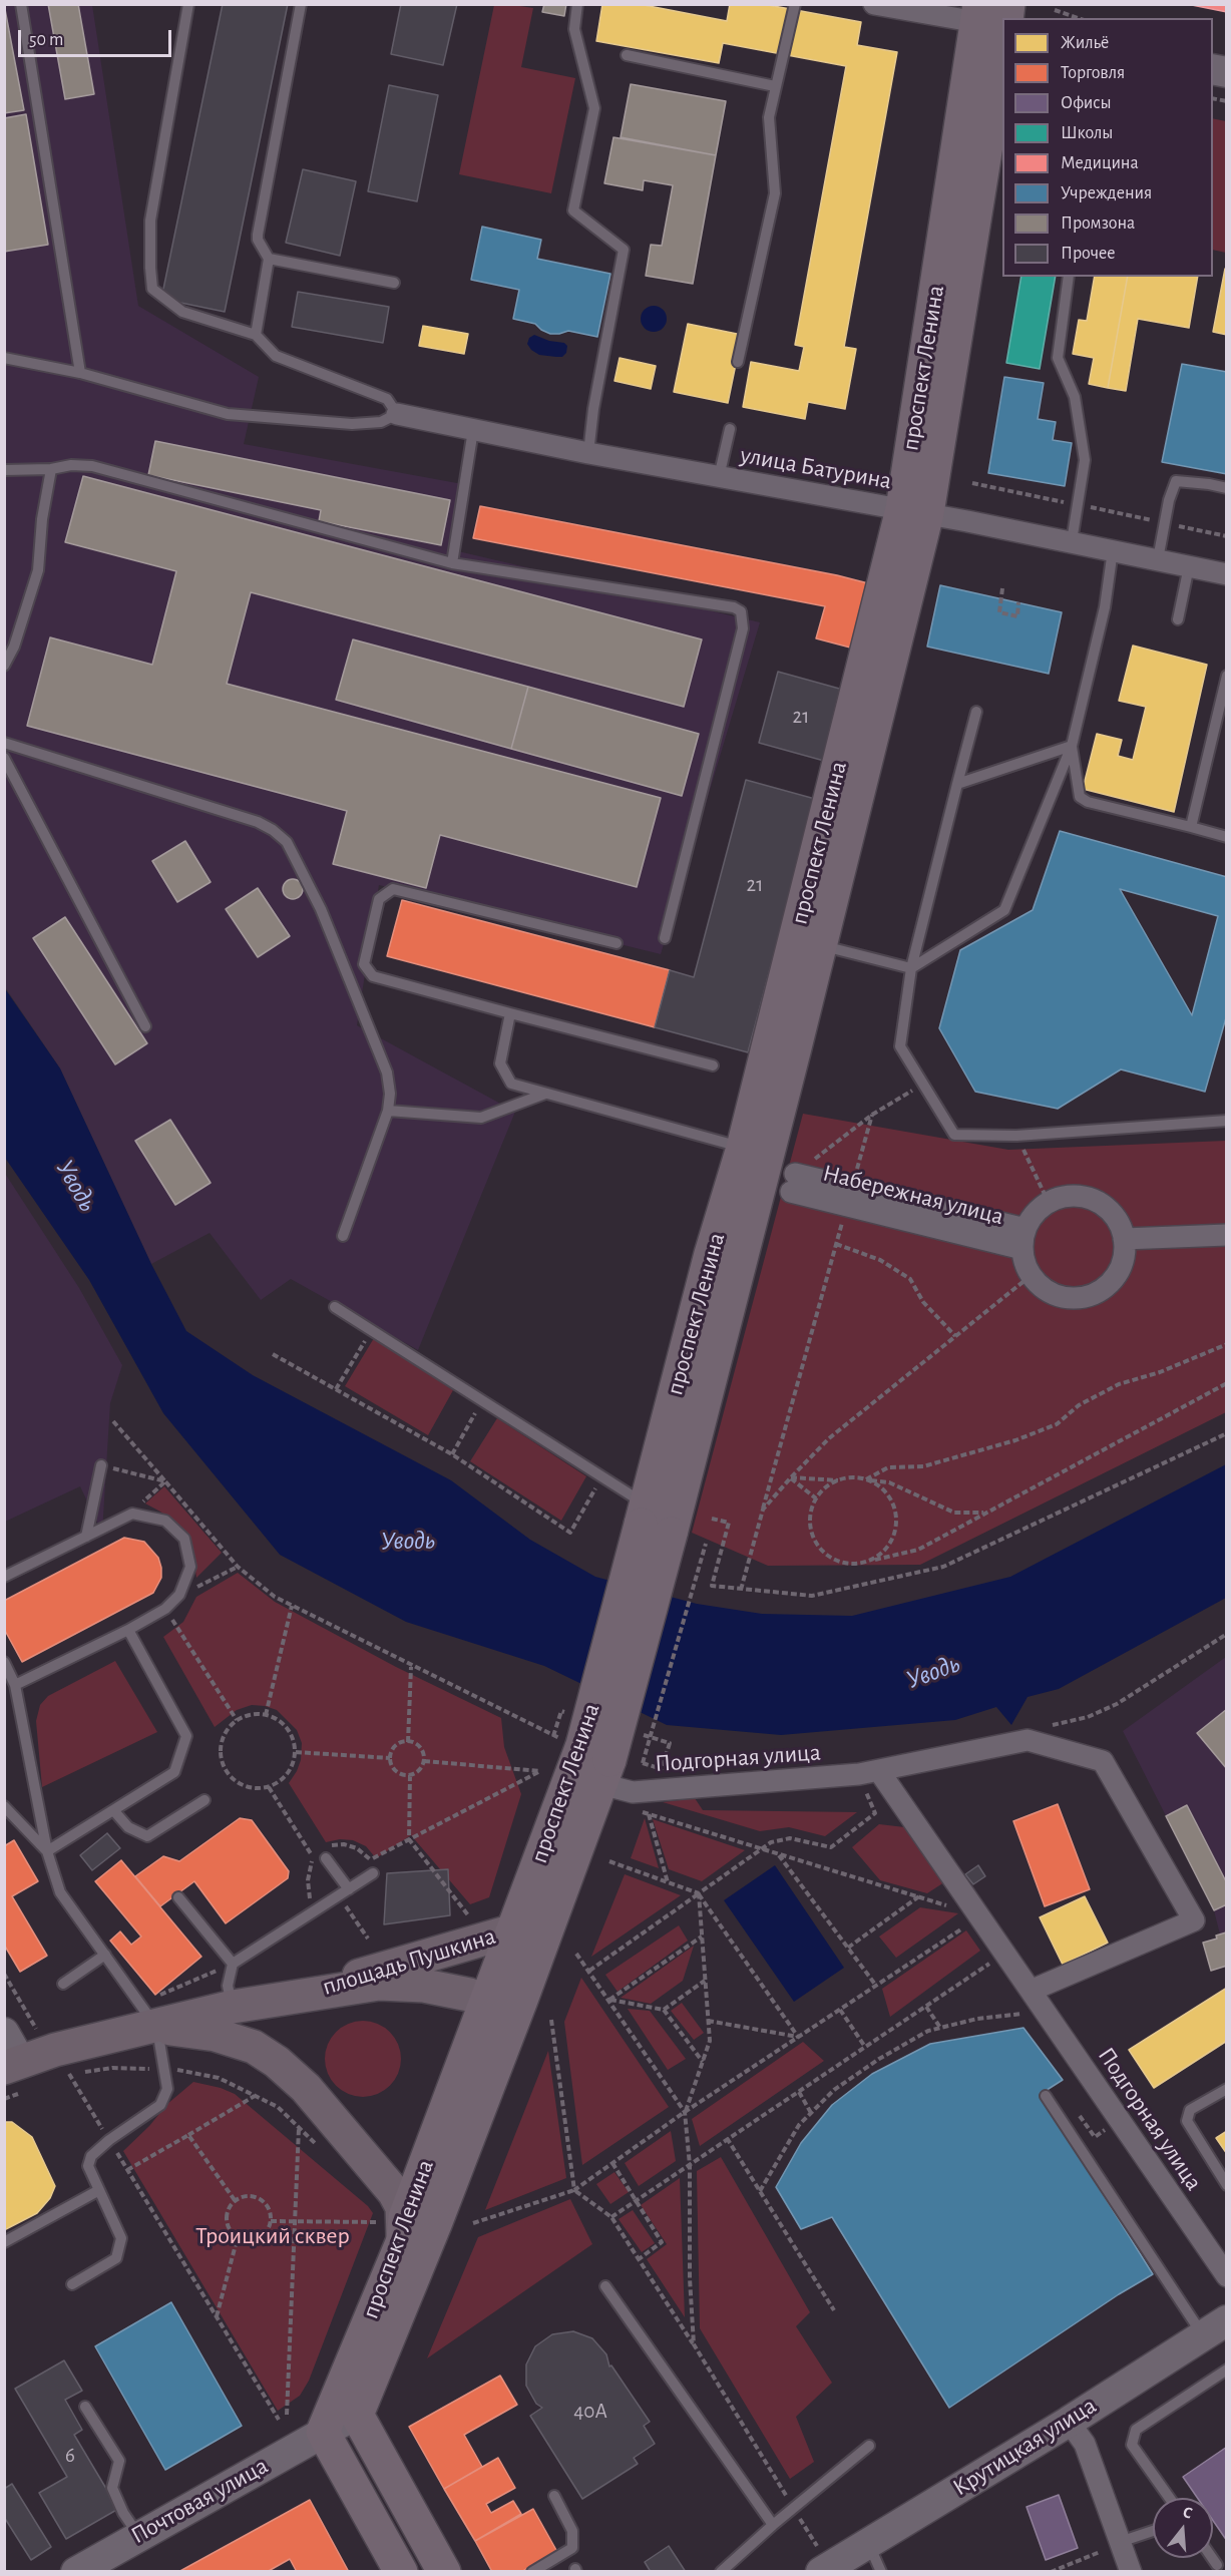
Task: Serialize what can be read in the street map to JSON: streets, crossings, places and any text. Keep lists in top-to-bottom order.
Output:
{
  "streets": {
    "highway": ["проспект Ленина"],
    "main road": ["площадь Пушкина"],
    "street": [
      "улица Батурина",
      "Набережная улица",
      "Подгорная улица",
      "Крутицкая улица",
      "Почтовая улица"
    ]
  },
  "crossings": [
    ["проспект Ленина", "улица Батурина"],
    ["проспект Ленина", "Подгорная улица"],
    ["проспект Ленина", "площадь Пушкина"],
    ["проспект Ленина", "Почтовая улица"]
  ],
  "water": ["Уводь"],
  "parks": ["Троицкий сквер"],
  "house_numbers": [
    "21",
    "21",
    "40А",
    "6"
  ],
  "legend": [
    "Жильё",
    "Торговля",
    "Офисы",
    "Школы",
    "Медицина",
    "Учреждения",
    "Промзона",
    "Прочее"
  ],
  "scale_bar": "50 m",
  "north": "top"
}
